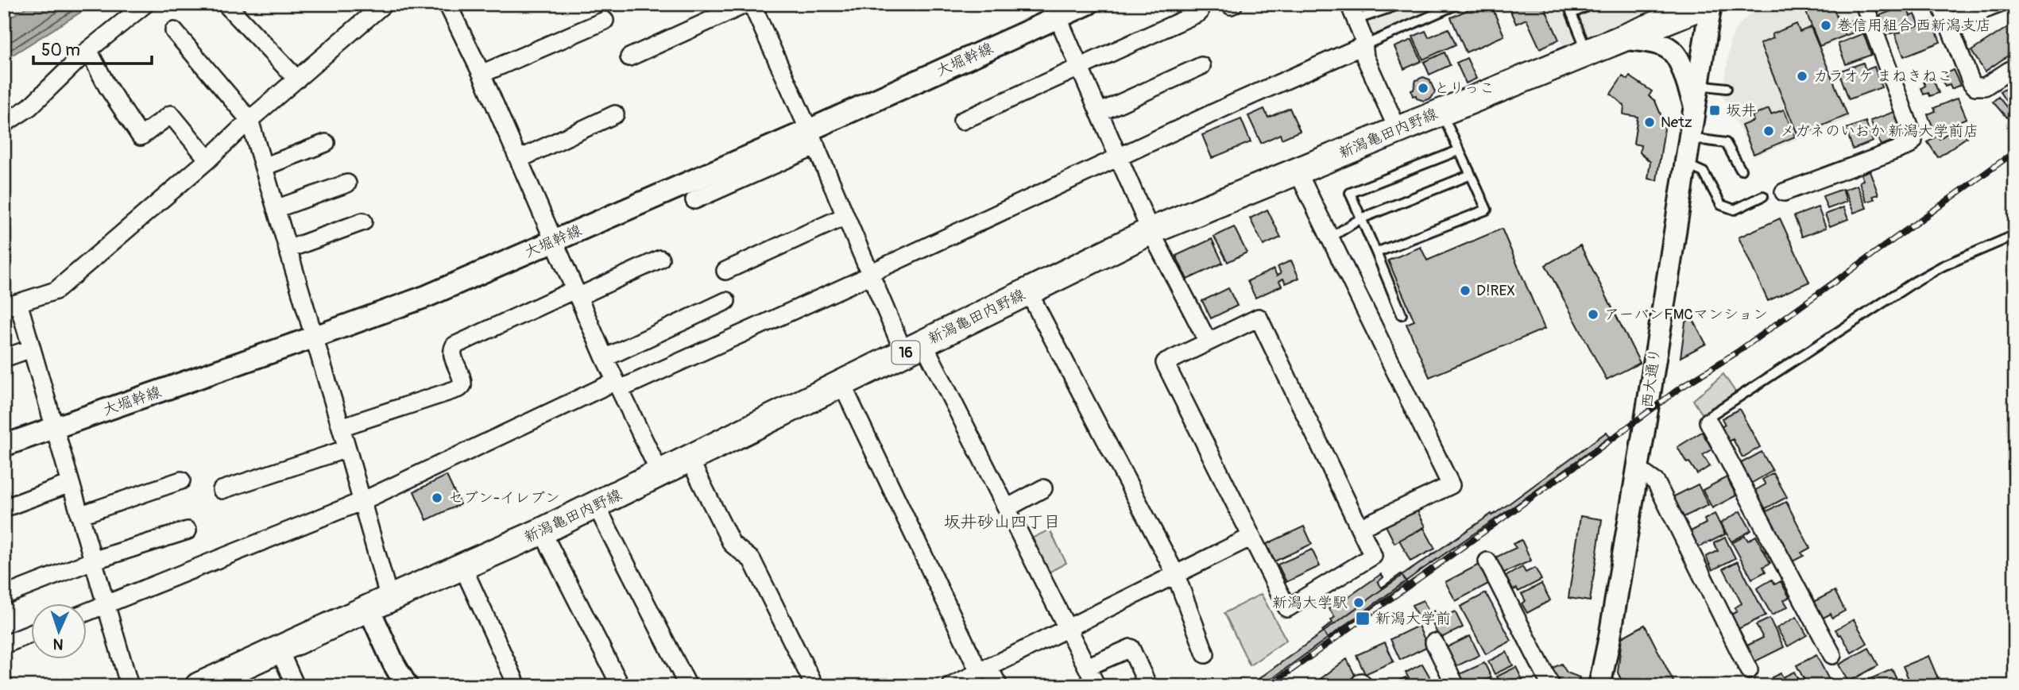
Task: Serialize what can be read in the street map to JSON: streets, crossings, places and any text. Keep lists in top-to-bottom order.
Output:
{
  "streets": {
    "main road": ["新潟亀田内野線", "16"],
    "street": ["大堀幹線", "西大通り"]
  },
  "districts": ["坂井砂山四丁目"],
  "places": {
    "other": [
      "巻信用組合 西新潟支店",
      "カラオケ まねきねこ",
      "とりっこ",
      "Netz",
      "メガネのいおか 新潟大学前店",
      "D!REX",
      "アーバンFMCマンション",
      "セブン-イレブン",
      "新潟大学駅"
    ],
    "transit": ["坂井", "新潟大学前"]
  },
  "scale_bar": "50 m",
  "north": "bottom"
}
